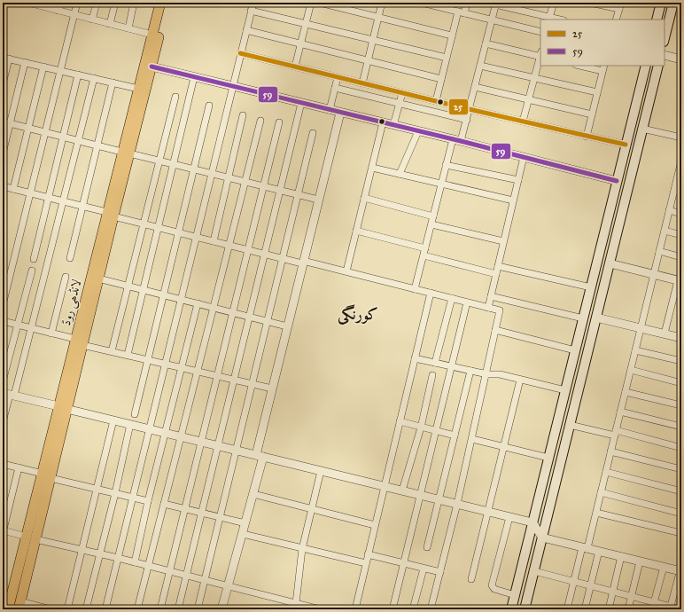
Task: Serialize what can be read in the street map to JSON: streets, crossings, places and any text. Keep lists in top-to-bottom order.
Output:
{
  "streets": {
    "main road": ["لانڈھی روڈ"]
  },
  "districts": ["کورنگی"],
  "lines": ["transit line 25", "transit line 59"],
  "legend": ["25", "59"]
}
